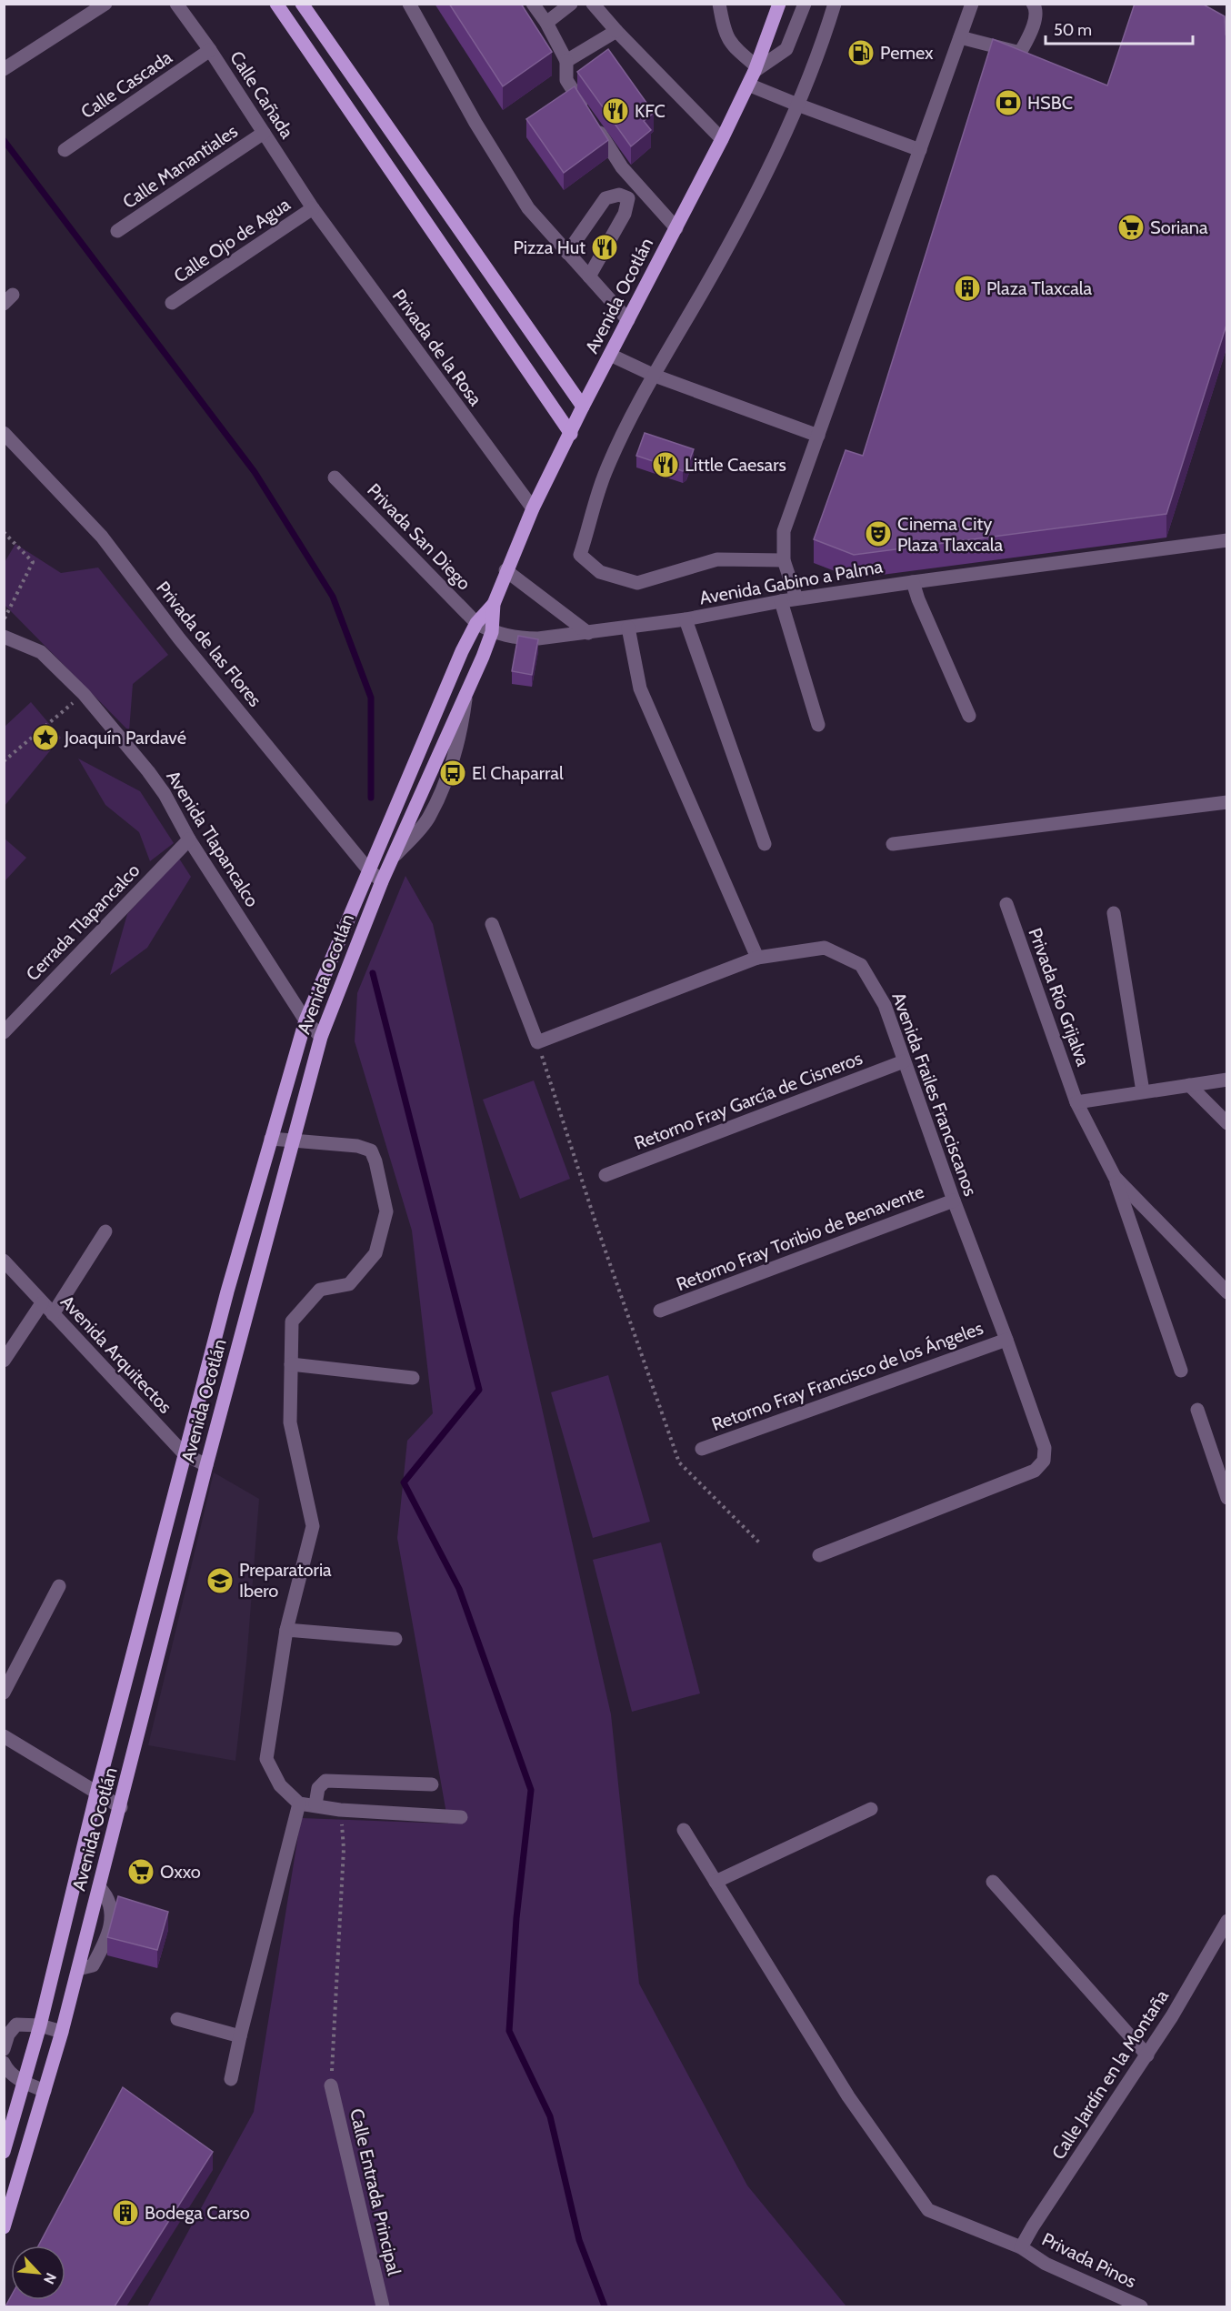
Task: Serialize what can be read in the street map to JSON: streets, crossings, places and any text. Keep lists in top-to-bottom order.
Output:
{
  "streets": {
    "main road": ["Avenida Ocotlán"],
    "street": [
      "Calle Cascada",
      "Calle Cañada",
      "Calle Manantiales",
      "Calle Ojo de Agua",
      "Privada de la Rosa",
      "Privada San Diego",
      "Avenida Gabino a Palma",
      "Privada de las Flores",
      "Avenida Tlapancalco",
      "Cerrada Tlapancalco",
      "Privada Río Grijalva",
      "Avenida Frailes Franciscanos",
      "Retorno Fray García de Cisneros",
      "Retorno Fray Toribio de Benavente",
      "Avenida Arquitectos",
      "Retorno Fray Francisco de los Ángeles",
      "Calle Jardín en la Montaña",
      "Calle Entrada Principal",
      "Privada Pinos"
    ]
  },
  "crossings": [
    ["Calle Cascada", "Calle Cañada"],
    ["Calle Cañada", "Calle Manantiales"],
    ["Calle Cañada", "Calle Ojo de Agua"],
    ["Calle Cañada", "Privada de la Rosa"],
    ["Calle Ojo de Agua", "Privada de la Rosa"],
    ["Avenida Ocotlán", "Privada de la Rosa"],
    ["Avenida Ocotlán", "Privada San Diego"],
    ["Avenida Ocotlán", "Avenida Gabino a Palma"],
    ["Avenida Ocotlán", "Privada de las Flores"],
    ["Avenida Ocotlán", "Avenida Tlapancalco"],
    ["Avenida Ocotlán", "Avenida Arquitectos"],
    ["Privada San Diego", "Avenida Gabino a Palma"],
    ["Avenida Tlapancalco", "Cerrada Tlapancalco"],
    ["Avenida Frailes Franciscanos", "Retorno Fray García de Cisneros"],
    ["Avenida Frailes Franciscanos", "Retorno Fray Toribio de Benavente"],
    ["Avenida Frailes Franciscanos", "Retorno Fray Francisco de los Ángeles"],
    ["Calle Jardín en la Montaña", "Privada Pinos"]
  ],
  "places": {
    "fuel station": ["Pemex"],
    "bank": ["HSBC"],
    "restaurant": ["KFC", "Pizza Hut", "Little Caesars"],
    "supermarket": ["Soriana", "Oxxo"],
    "building": ["Plaza Tlaxcala", "Bodega Carso"],
    "theatre": ["Cinema City Plaza Tlaxcala"],
    "place": ["Joaquín Pardavé"],
    "bus stop": ["El Chaparral"],
    "school or university": ["Preparatoria Ibero"]
  },
  "scale_bar": "50 m",
  "north": "bottom right"
}
